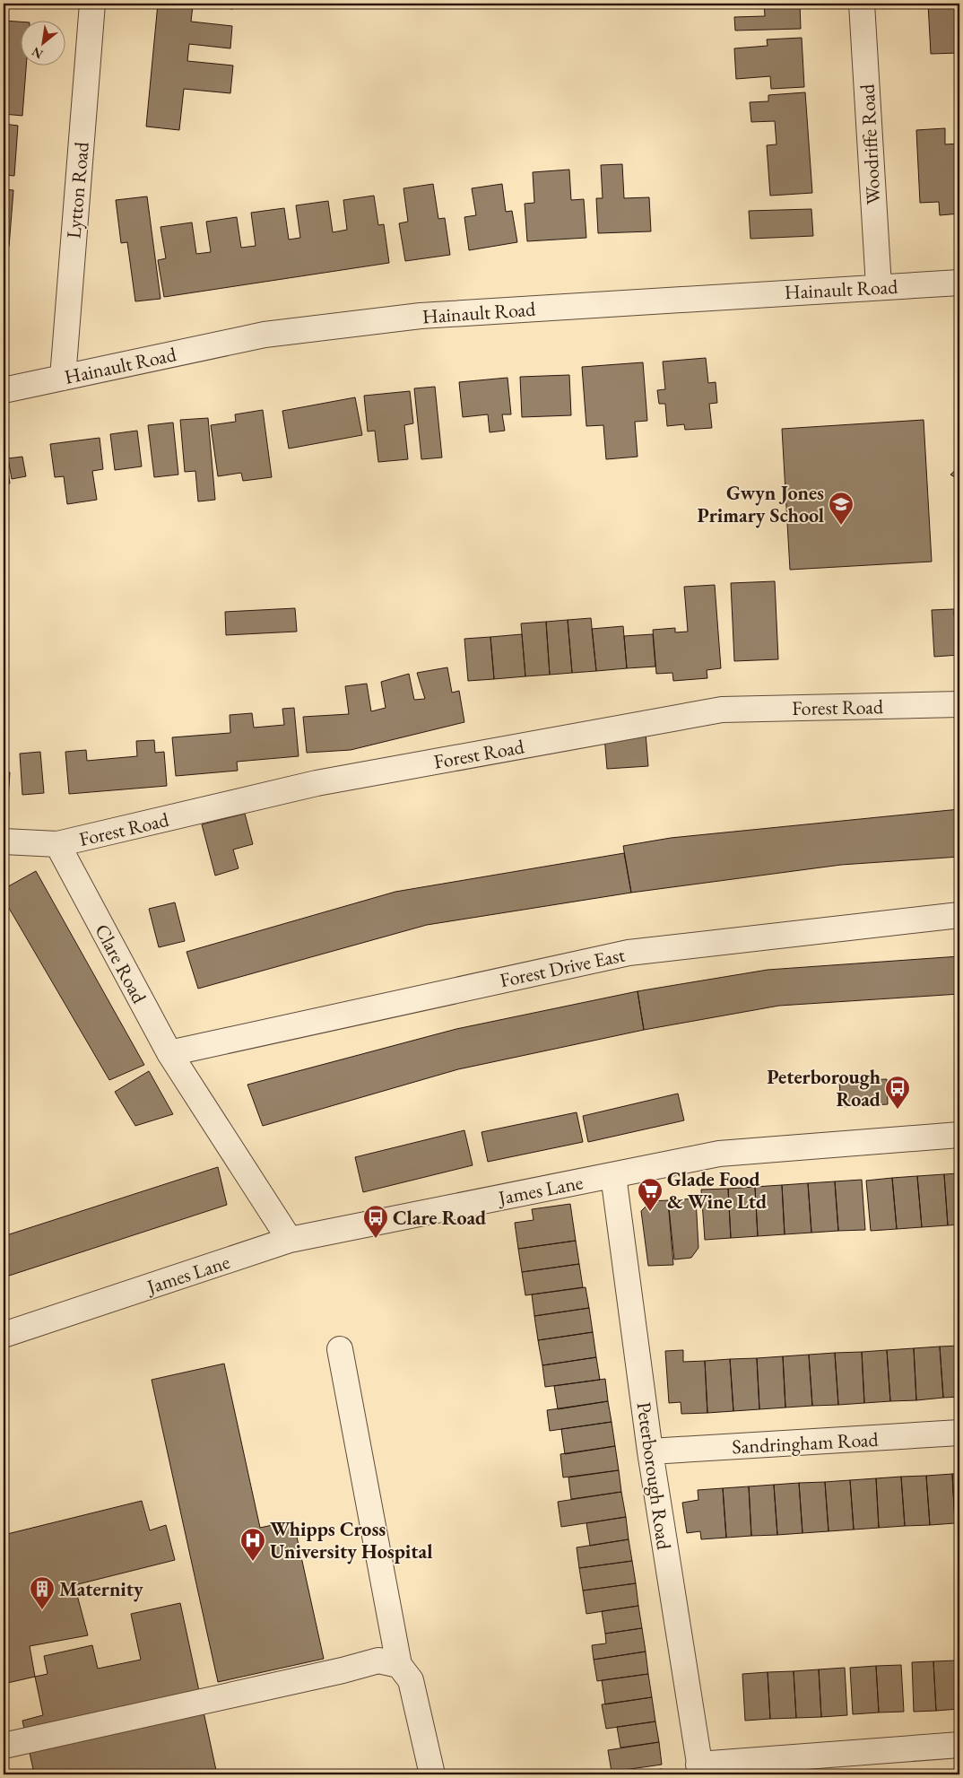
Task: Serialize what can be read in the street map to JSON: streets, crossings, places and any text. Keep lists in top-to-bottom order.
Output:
{
  "streets": {
    "street": [
      "Woodriffe Road",
      "Lytton Road",
      "Hainault Road",
      "Forest Road",
      "Clare Road",
      "Forest Drive East",
      "James Lane",
      "Sandringham Road",
      "Peterborough Road"
    ]
  },
  "crossings": [
    ["Woodriffe Road", "Hainault Road"],
    ["Lytton Road", "Hainault Road"],
    ["Forest Road", "Clare Road"],
    ["Clare Road", "Forest Drive East"],
    ["Clare Road", "James Lane"],
    ["James Lane", "Peterborough Road"],
    ["Sandringham Road", "Peterborough Road"]
  ],
  "places": {
    "school or university": ["Gwyn Jones Primary School"],
    "bus stop": ["Peterborough Road", "Clare Road"],
    "supermarket": ["Glade Food & Wine Ltd"],
    "hospital": ["Whipps Cross University Hospital"],
    "building": ["Maternity"]
  },
  "north": "bottom left"
}
